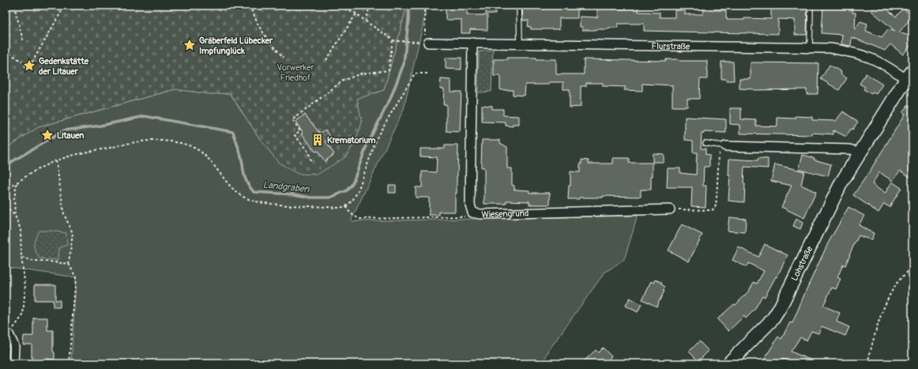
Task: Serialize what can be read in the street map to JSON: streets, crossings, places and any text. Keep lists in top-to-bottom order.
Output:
{
  "streets": {
    "main road": ["Lohstraße"],
    "street": ["Flurstraße", "Wiesengrund"]
  },
  "crossings": [
    ["Flurstraße", "Wiesengrund"],
    ["Flurstraße", "Lohstraße"]
  ],
  "water": ["Landgraben"],
  "parks": ["Vorwerker Friedhof"],
  "places": {
    "place": ["Gräberfeld Lübecker Impfunglück", "Gedenkstätte der Litauer", "Litauen"],
    "building": ["Krematorium"]
  }
}
